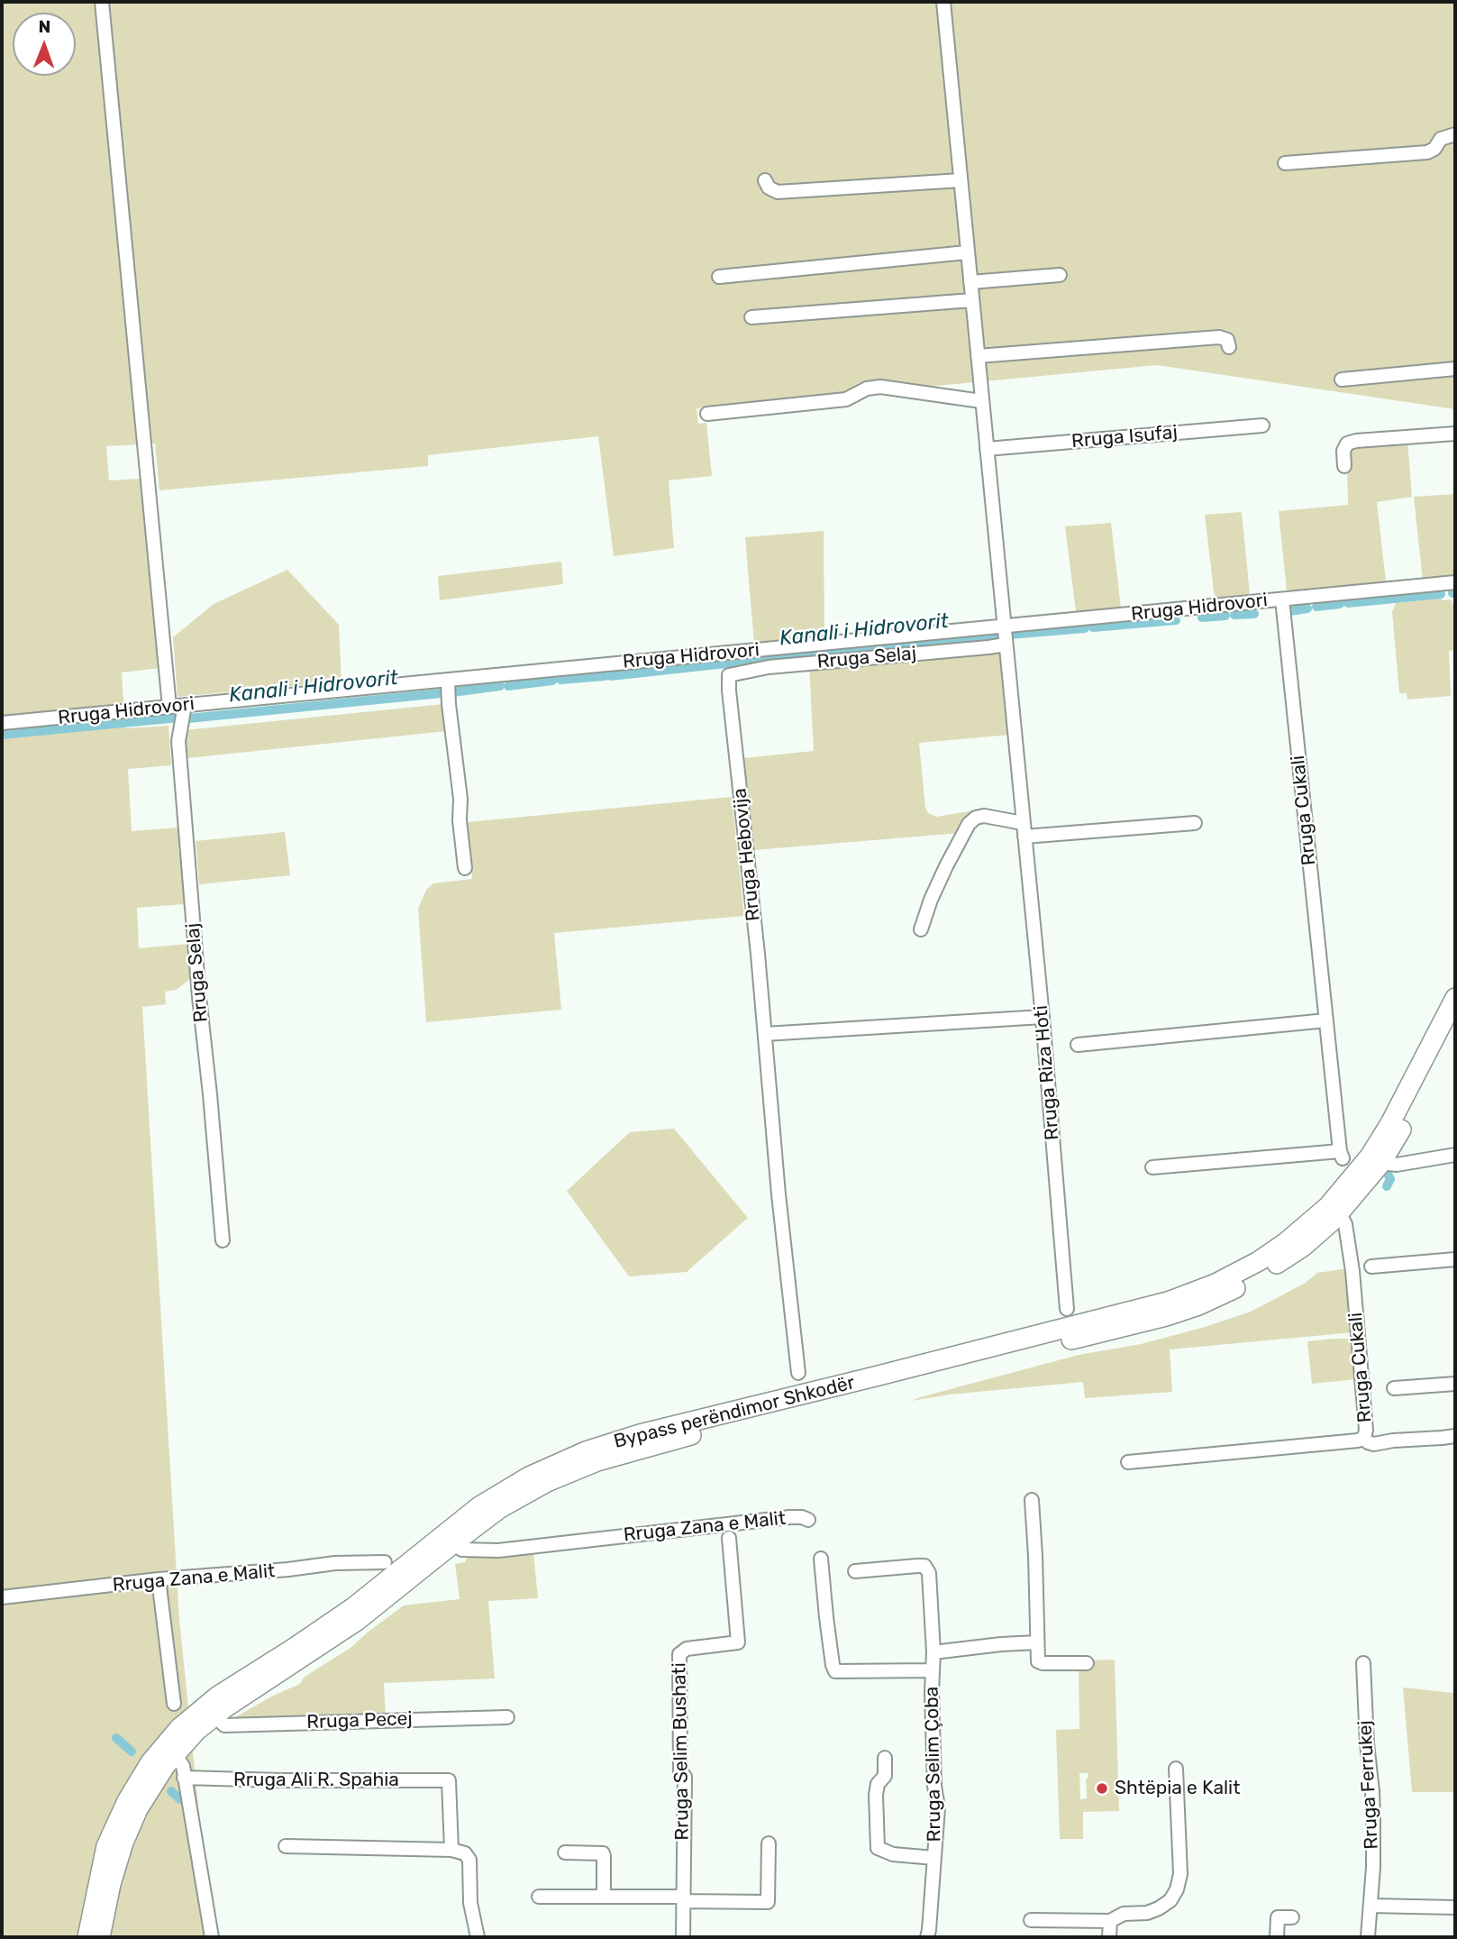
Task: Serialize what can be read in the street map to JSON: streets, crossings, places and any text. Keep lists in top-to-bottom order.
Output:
{
  "streets": {
    "highway": ["Bypass perëndimor Shkodër"],
    "street": [
      "Rruga Isufaj",
      "Rruga Hidrovori",
      "Rruga Selaj",
      "Rruga Cukali",
      "Rruga Hebovija",
      "Rruga Riza Hoti",
      "Rruga Zana e Malit",
      "Rruga Pecej",
      "Rruga Selim Bushati",
      "Rruga Selim Çoba",
      "Rruga Ali R. Spahia",
      "Rruga Ferrukej"
    ]
  },
  "crossings": [
    ["Rruga Hidrovori", "Rruga Selaj"],
    ["Rruga Hidrovori", "Rruga Cukali"],
    ["Rruga Hidrovori", "Rruga Riza Hoti"],
    ["Rruga Selaj", "Rruga Hebovija"],
    ["Rruga Selaj", "Rruga Riza Hoti"],
    ["Rruga Cukali", "Bypass perëndimor Shkodër"],
    ["Bypass perëndimor Shkodër", "Rruga Zana e Malit"],
    ["Bypass perëndimor Shkodër", "Rruga Pecej"]
  ],
  "water": ["Kanali i Hidrovorit"],
  "places": ["Shtëpia e Kalit"],
  "north": "top"
}
